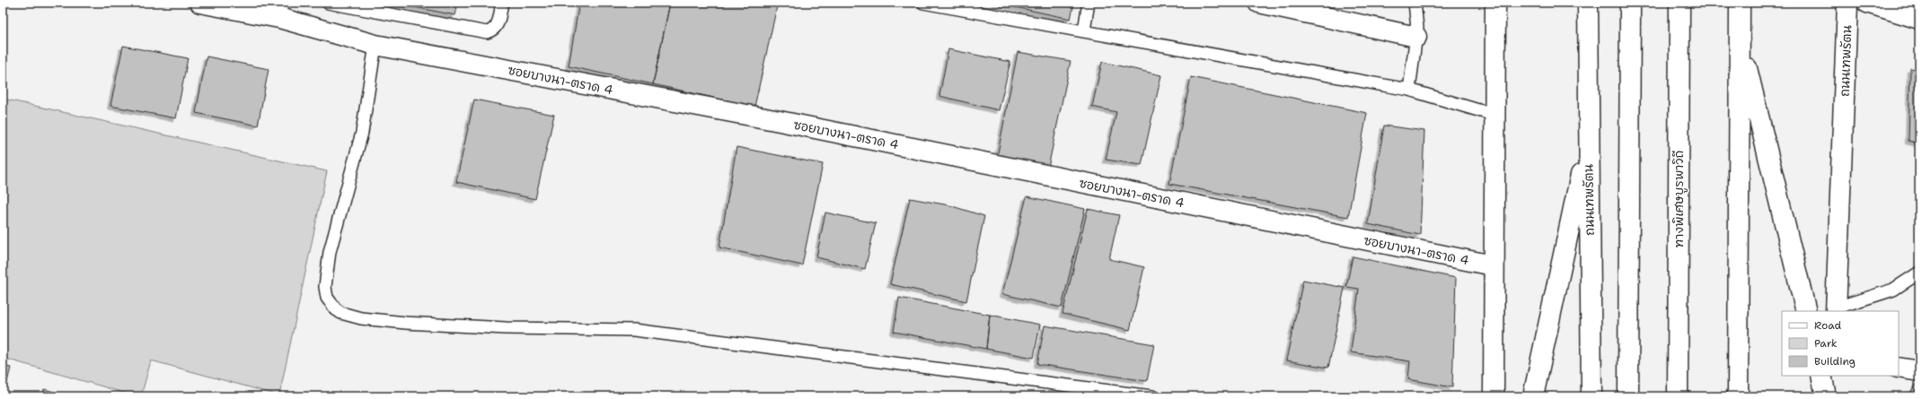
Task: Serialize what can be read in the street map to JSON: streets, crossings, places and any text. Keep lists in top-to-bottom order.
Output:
{
  "streets": {
    "main road": ["ถนนเทพรัตน", "ซอยบางนา-ตราด 4", "ทางพิเศษบูรพาวิถี"]
  },
  "legend": ["Road", "Park", "Building"]
}
